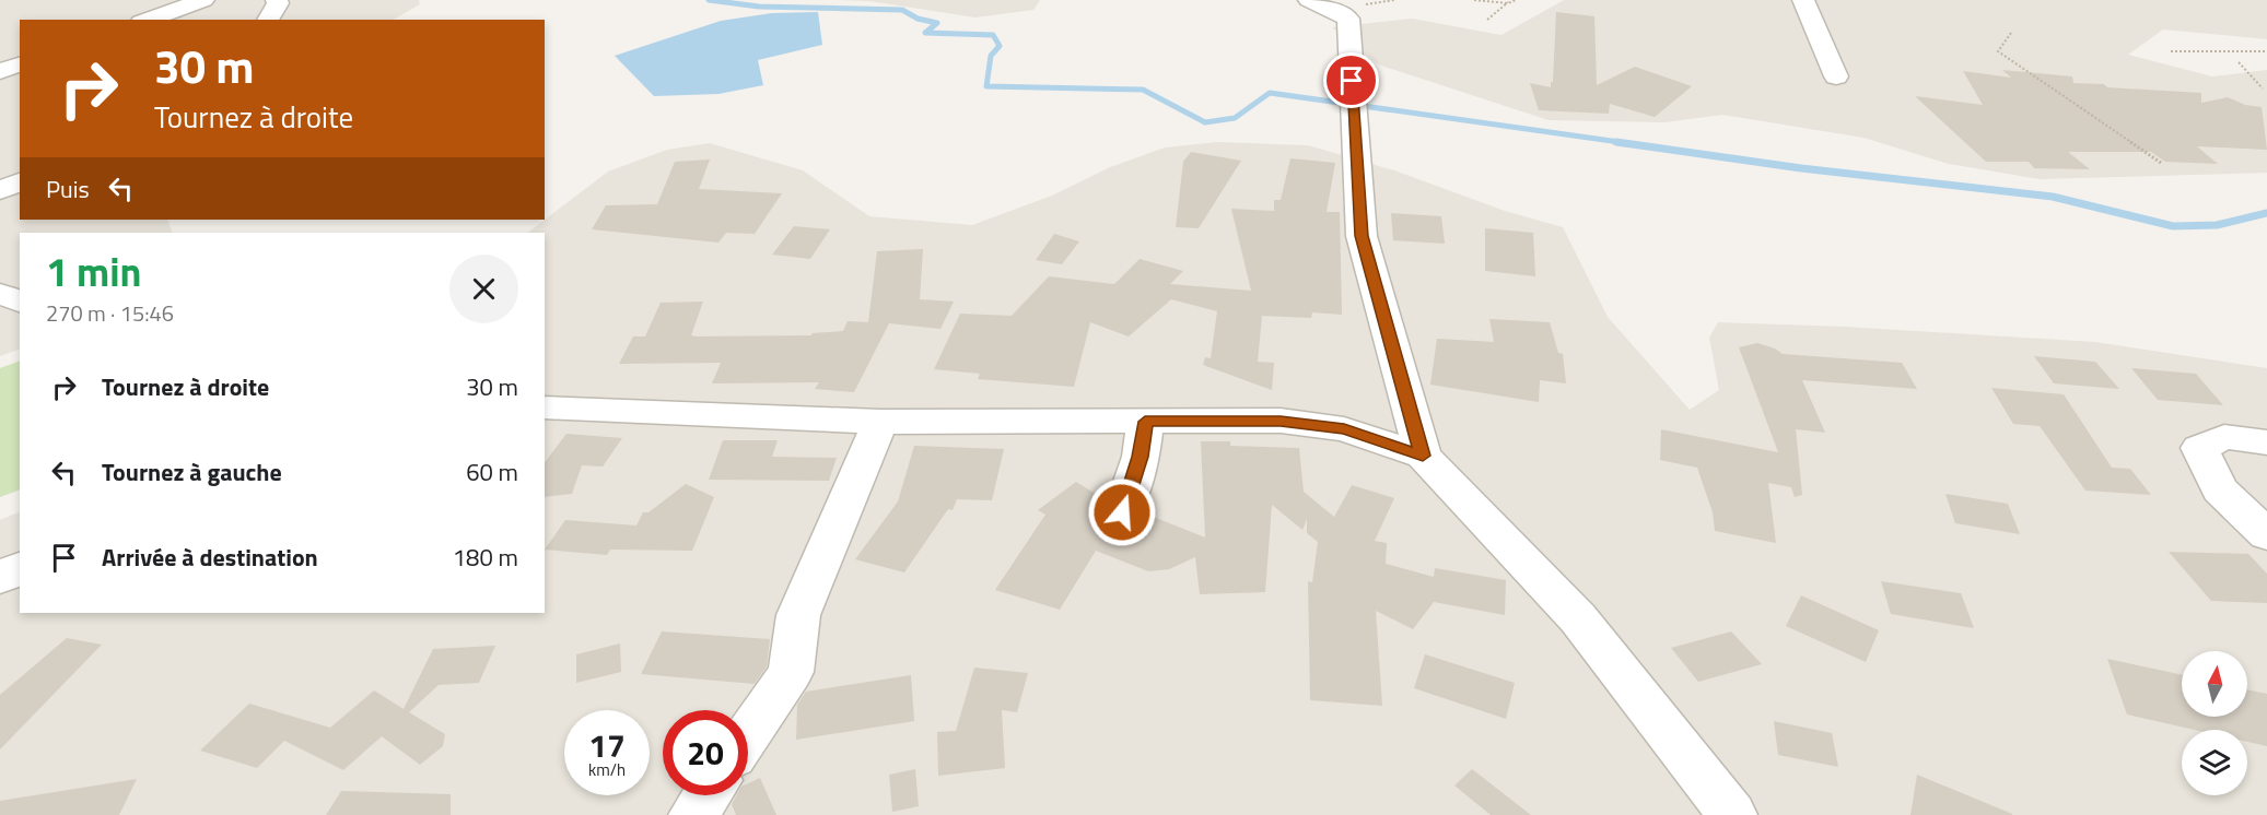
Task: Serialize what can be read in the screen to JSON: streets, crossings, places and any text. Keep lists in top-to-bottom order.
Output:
{
  "north": "top",
  "page": {
    "turn": ["30 m", "Tournez à droite"],
    "then": "Puis",
    "heading": ["1 min", "270 m · 15:46"],
    "list": [
      {
        "name": "Tournez à droite",
        "value": "30 m"
      },
      {
        "name": "Tournez à gauche",
        "value": "60 m"
      },
      {
        "name": "Arrivée à destination",
        "value": "180 m"
      }
    ],
    "speed": "17 km/h",
    "limit": "20"
  }
}
